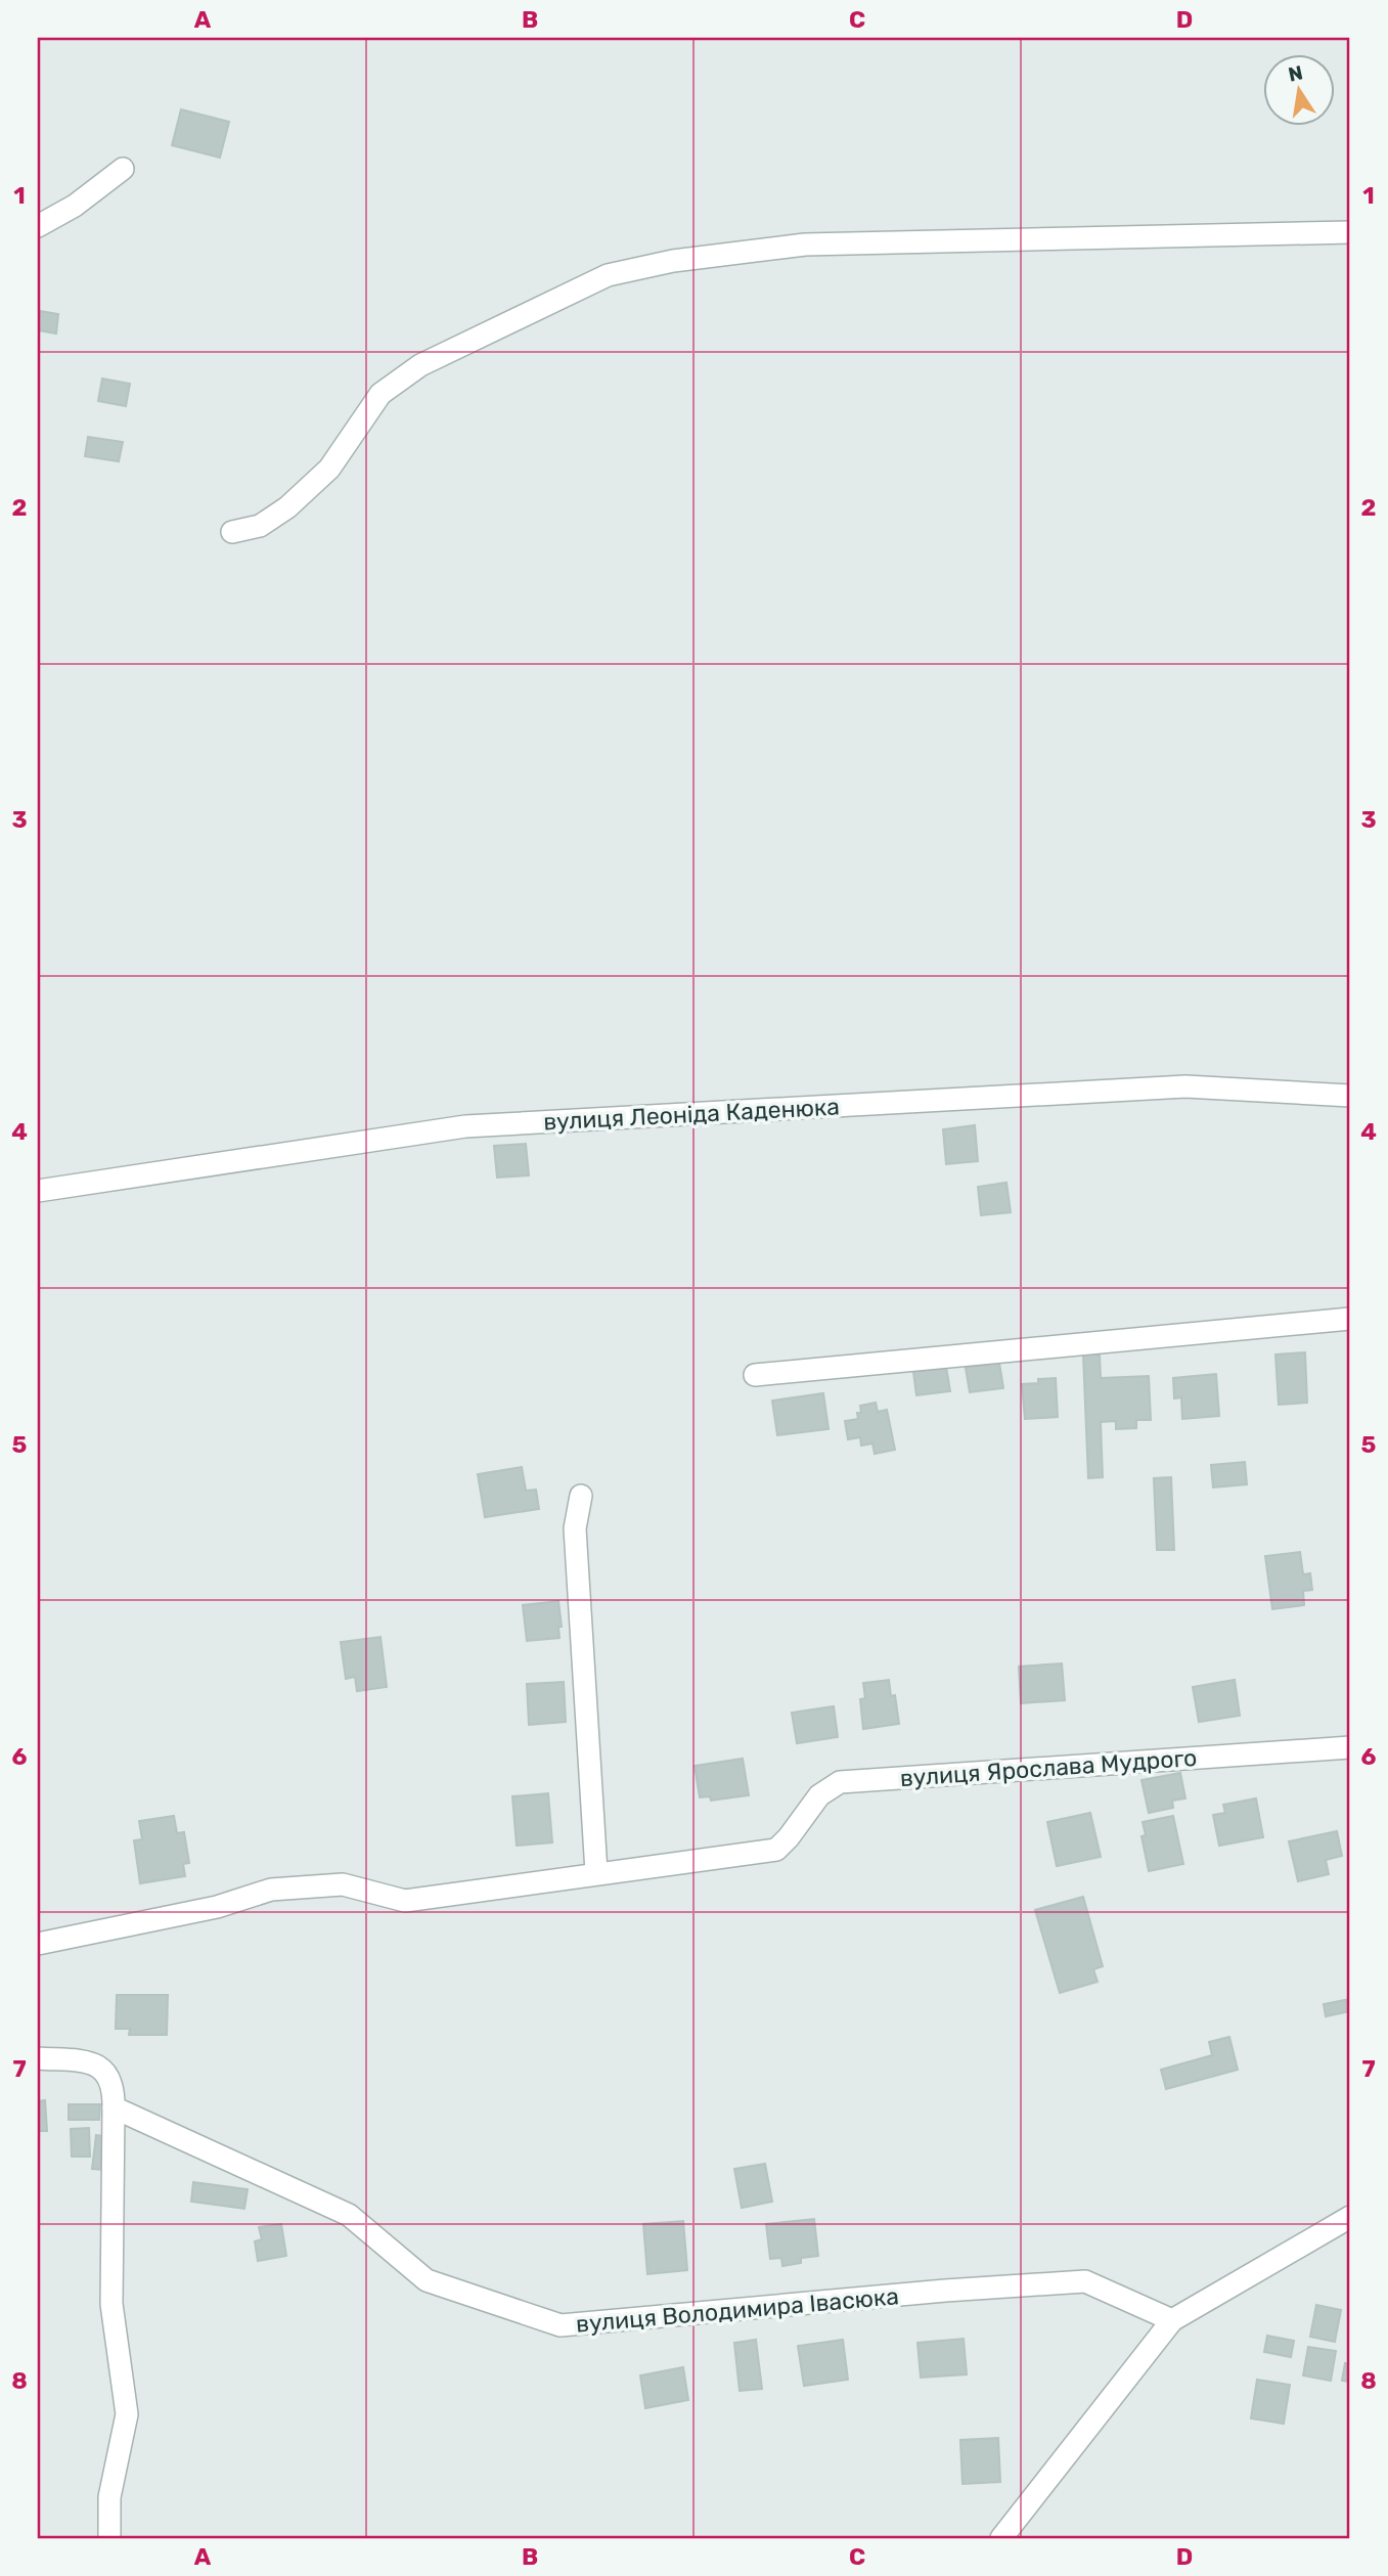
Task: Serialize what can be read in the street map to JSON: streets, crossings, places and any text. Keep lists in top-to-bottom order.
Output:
{
  "streets": {
    "street": ["вулиця Леоніда Каденюка", "вулиця Ярослава Мудрого", "вулиця Володимира Івасюка"]
  },
  "north": "top",
  "grid": {
    "columns": [
      "A",
      "B",
      "C",
      "D"
    ],
    "rows": [
      "1",
      "2",
      "3",
      "4",
      "5",
      "6",
      "7",
      "8"
    ]
  }
}
